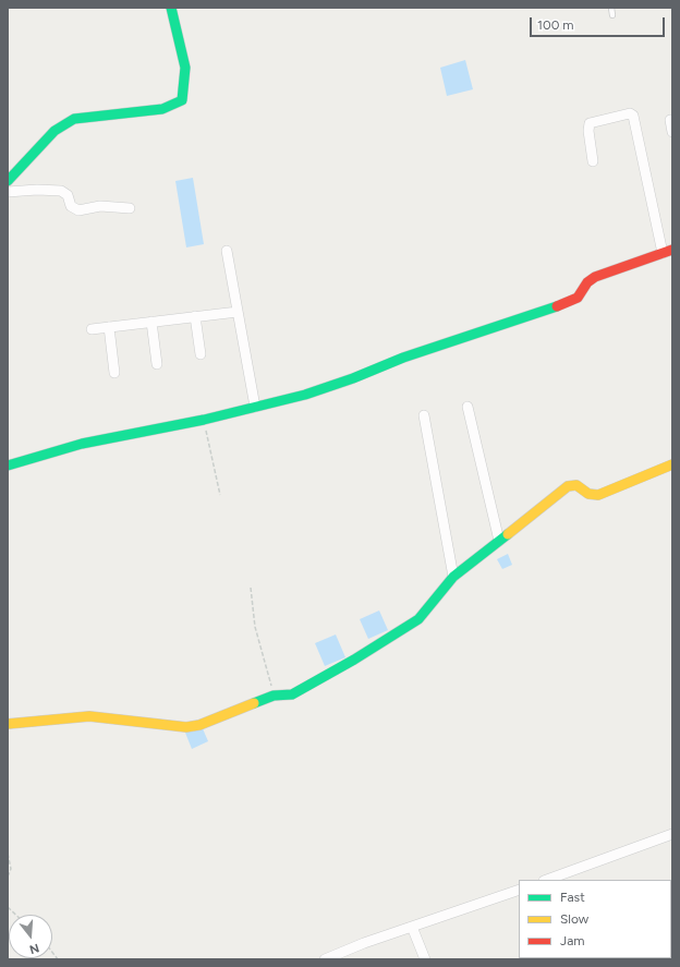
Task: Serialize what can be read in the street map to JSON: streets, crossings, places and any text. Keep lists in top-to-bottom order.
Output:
{
  "legend": ["Fast", "Slow", "Jam"],
  "scale_bar": "100 m",
  "north": "bottom"
}
